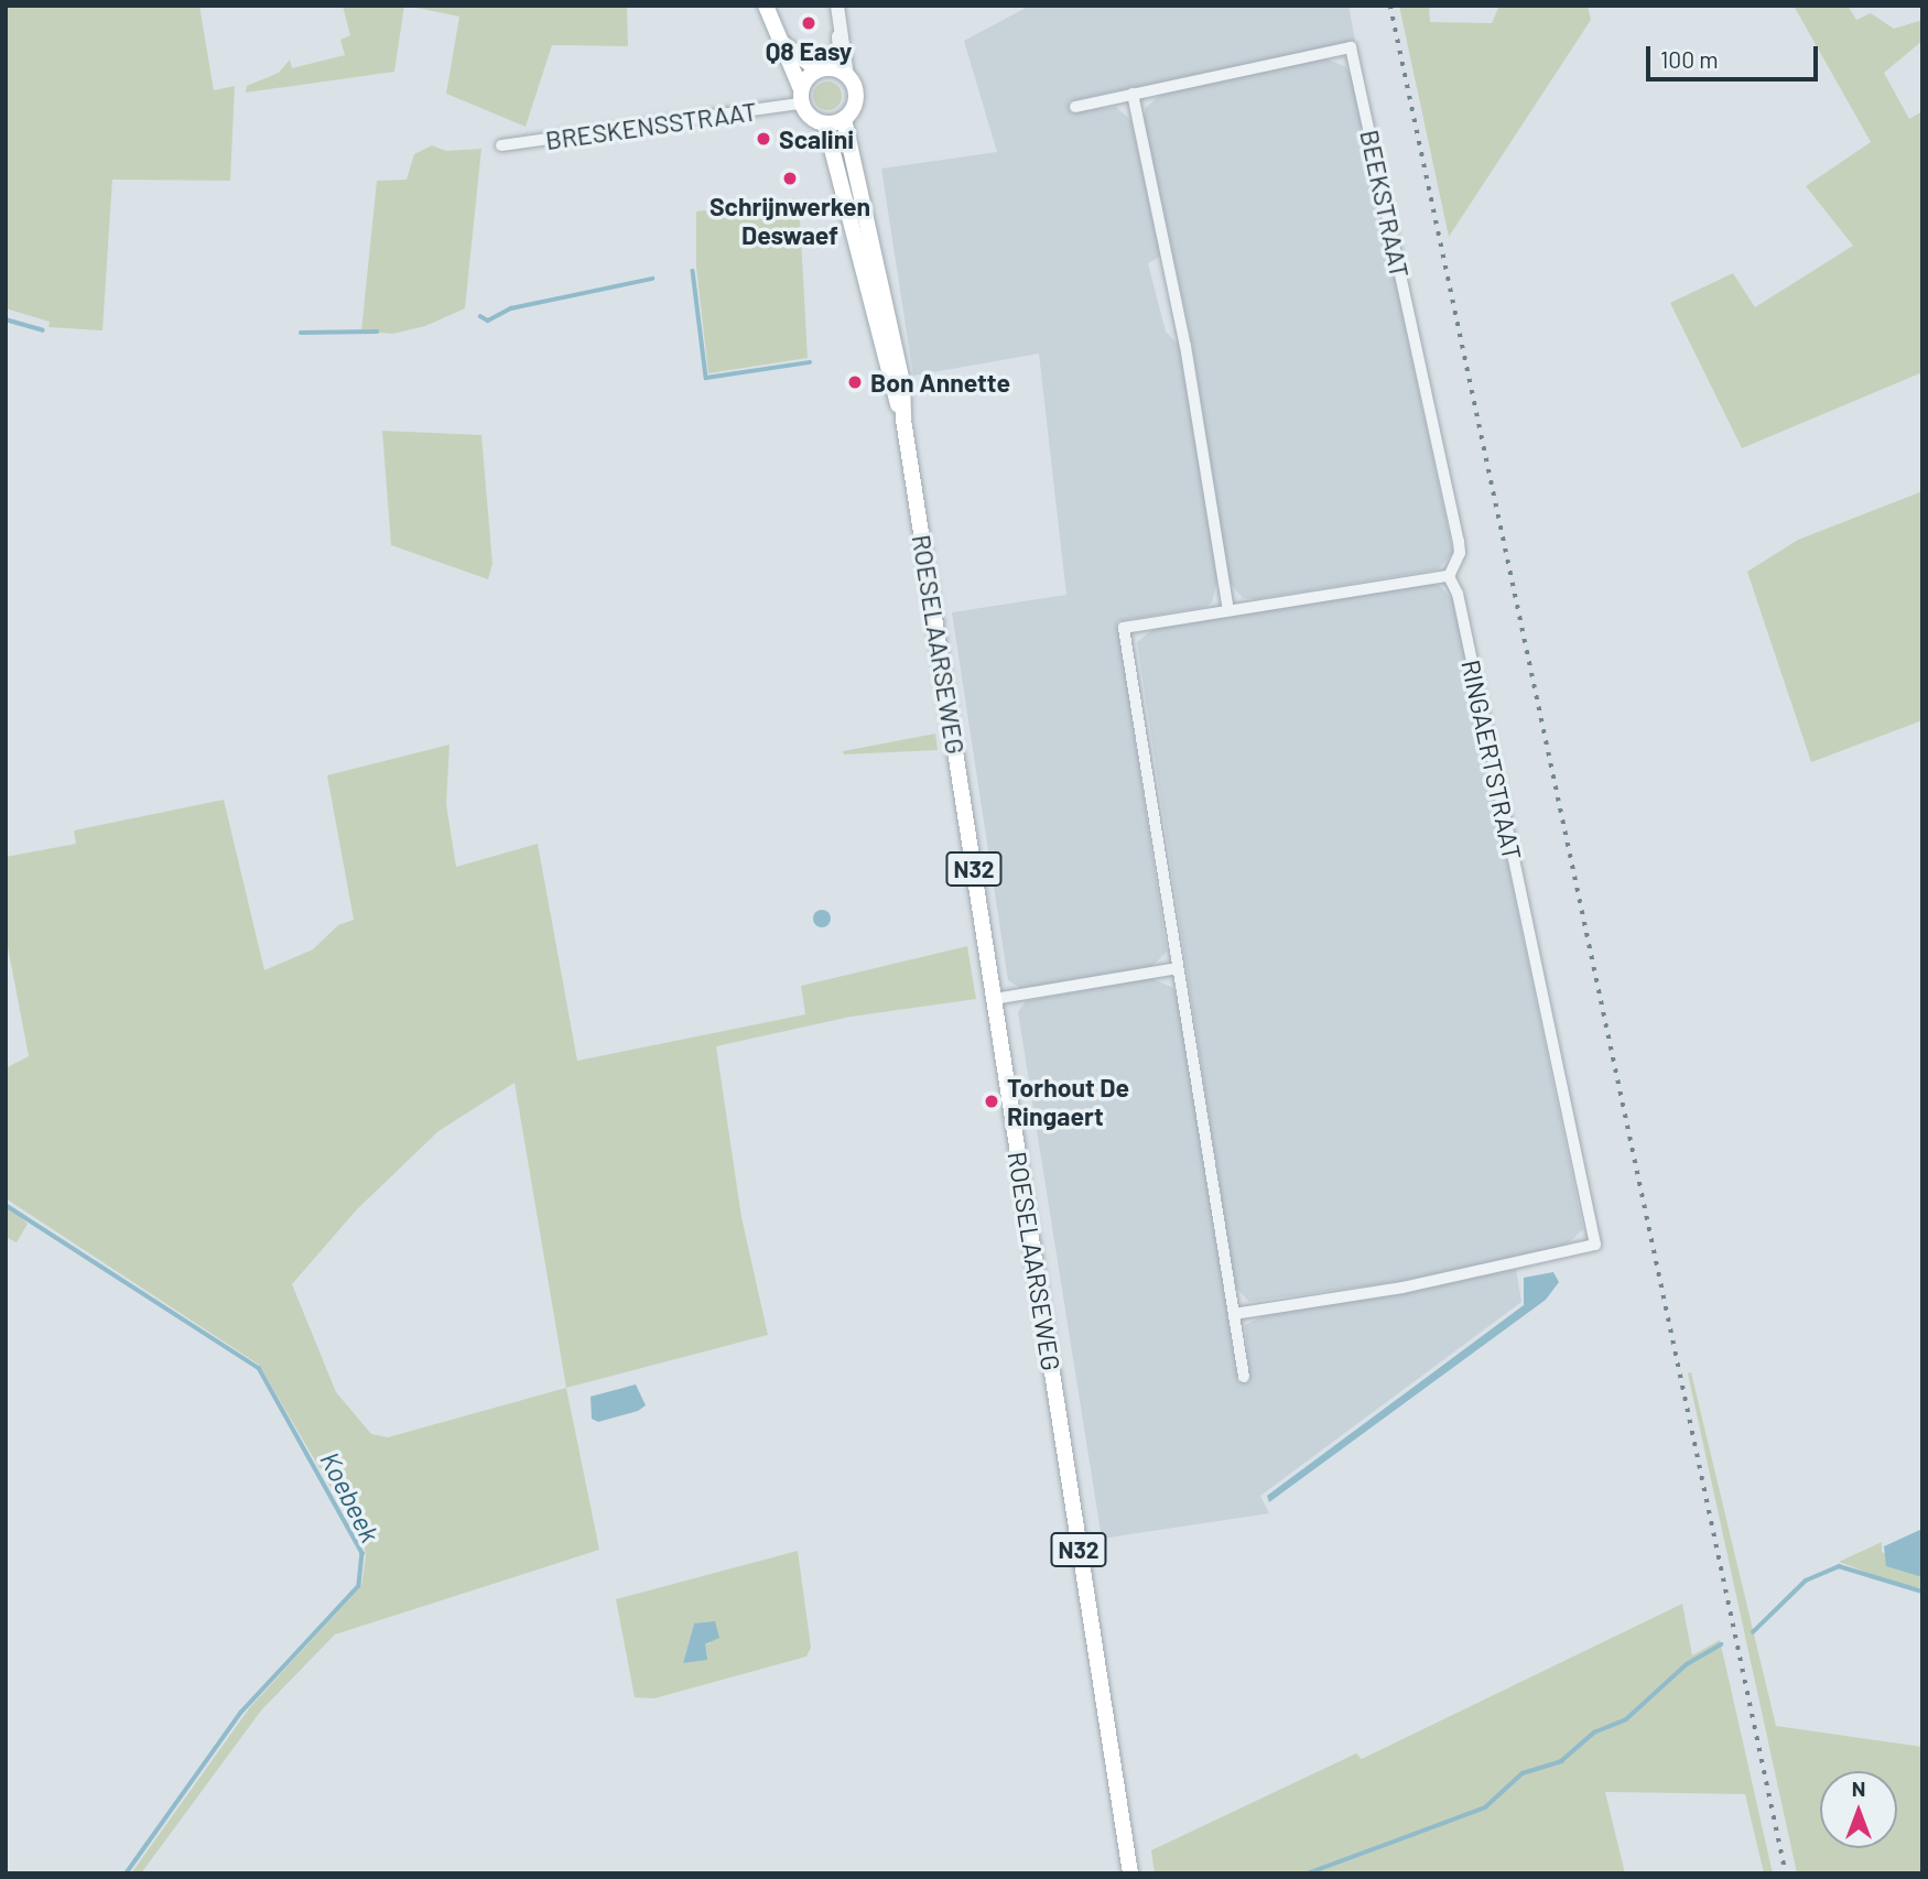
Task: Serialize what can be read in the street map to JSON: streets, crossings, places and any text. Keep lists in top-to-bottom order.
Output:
{
  "streets": {
    "main road": ["ROESELAARSEWEG", "N32"],
    "street": ["BRESKENSSTRAAT", "BEEKSTRAAT", "RINGAERTSTRAAT"]
  },
  "crossings": [
    ["BRESKENSSTRAAT", "ROESELAARSEWEG"],
    ["BRESKENSSTRAAT", "N32"],
    ["BEEKSTRAAT", "RINGAERTSTRAAT"],
    ["ROESELAARSEWEG", "N32"]
  ],
  "water": ["Koebeek"],
  "places": [
    "Q8 Easy",
    "Scalini",
    "Schrijnwerken Deswaef",
    "Bon Annette",
    "Torhout De Ringaert"
  ],
  "scale_bar": "100 m",
  "north": "top"
}
